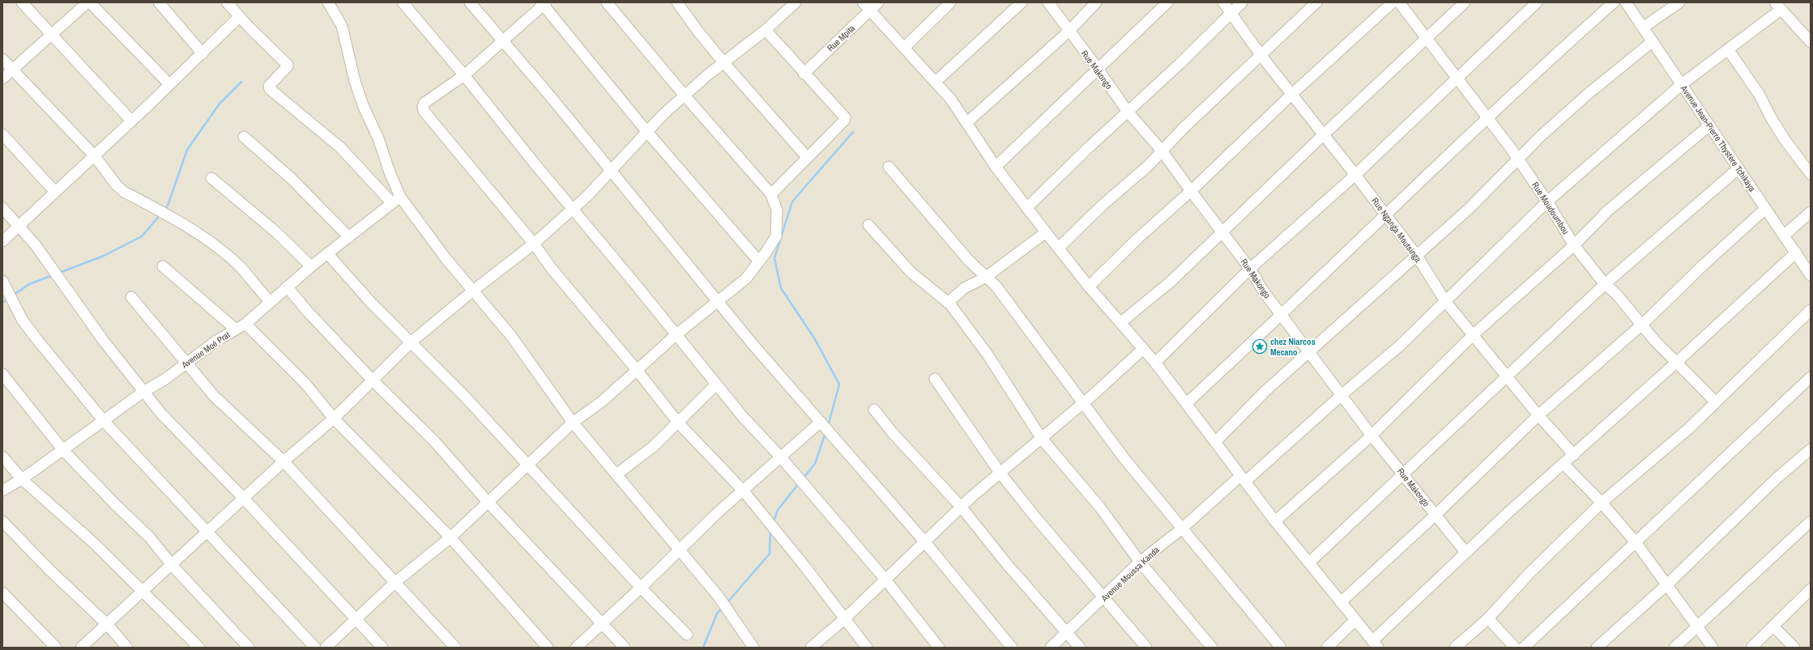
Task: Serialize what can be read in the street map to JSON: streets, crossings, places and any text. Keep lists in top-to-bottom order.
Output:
{
  "streets": {
    "street": [
      "Rue Mpita",
      "Rue Makongo",
      "Avenue Jean-Pierre Thystère Tchikaya",
      "Rue Moudoumbou",
      "Rue Nganga Moutsinga",
      "Avenue Moé Prat",
      "Avenue Moussa Kanda"
    ]
  },
  "crossings": [
    ["Rue Makongo", "Avenue Moussa Kanda"],
    ["Avenue Jean-Pierre Thystère Tchikaya", "Avenue Moussa Kanda"],
    ["Rue Moudoumbou", "Avenue Moussa Kanda"],
    ["Rue Nganga Moutsinga", "Avenue Moussa Kanda"]
  ],
  "places": {
    "place": ["chez Niarcos Mecano"]
  }
}
